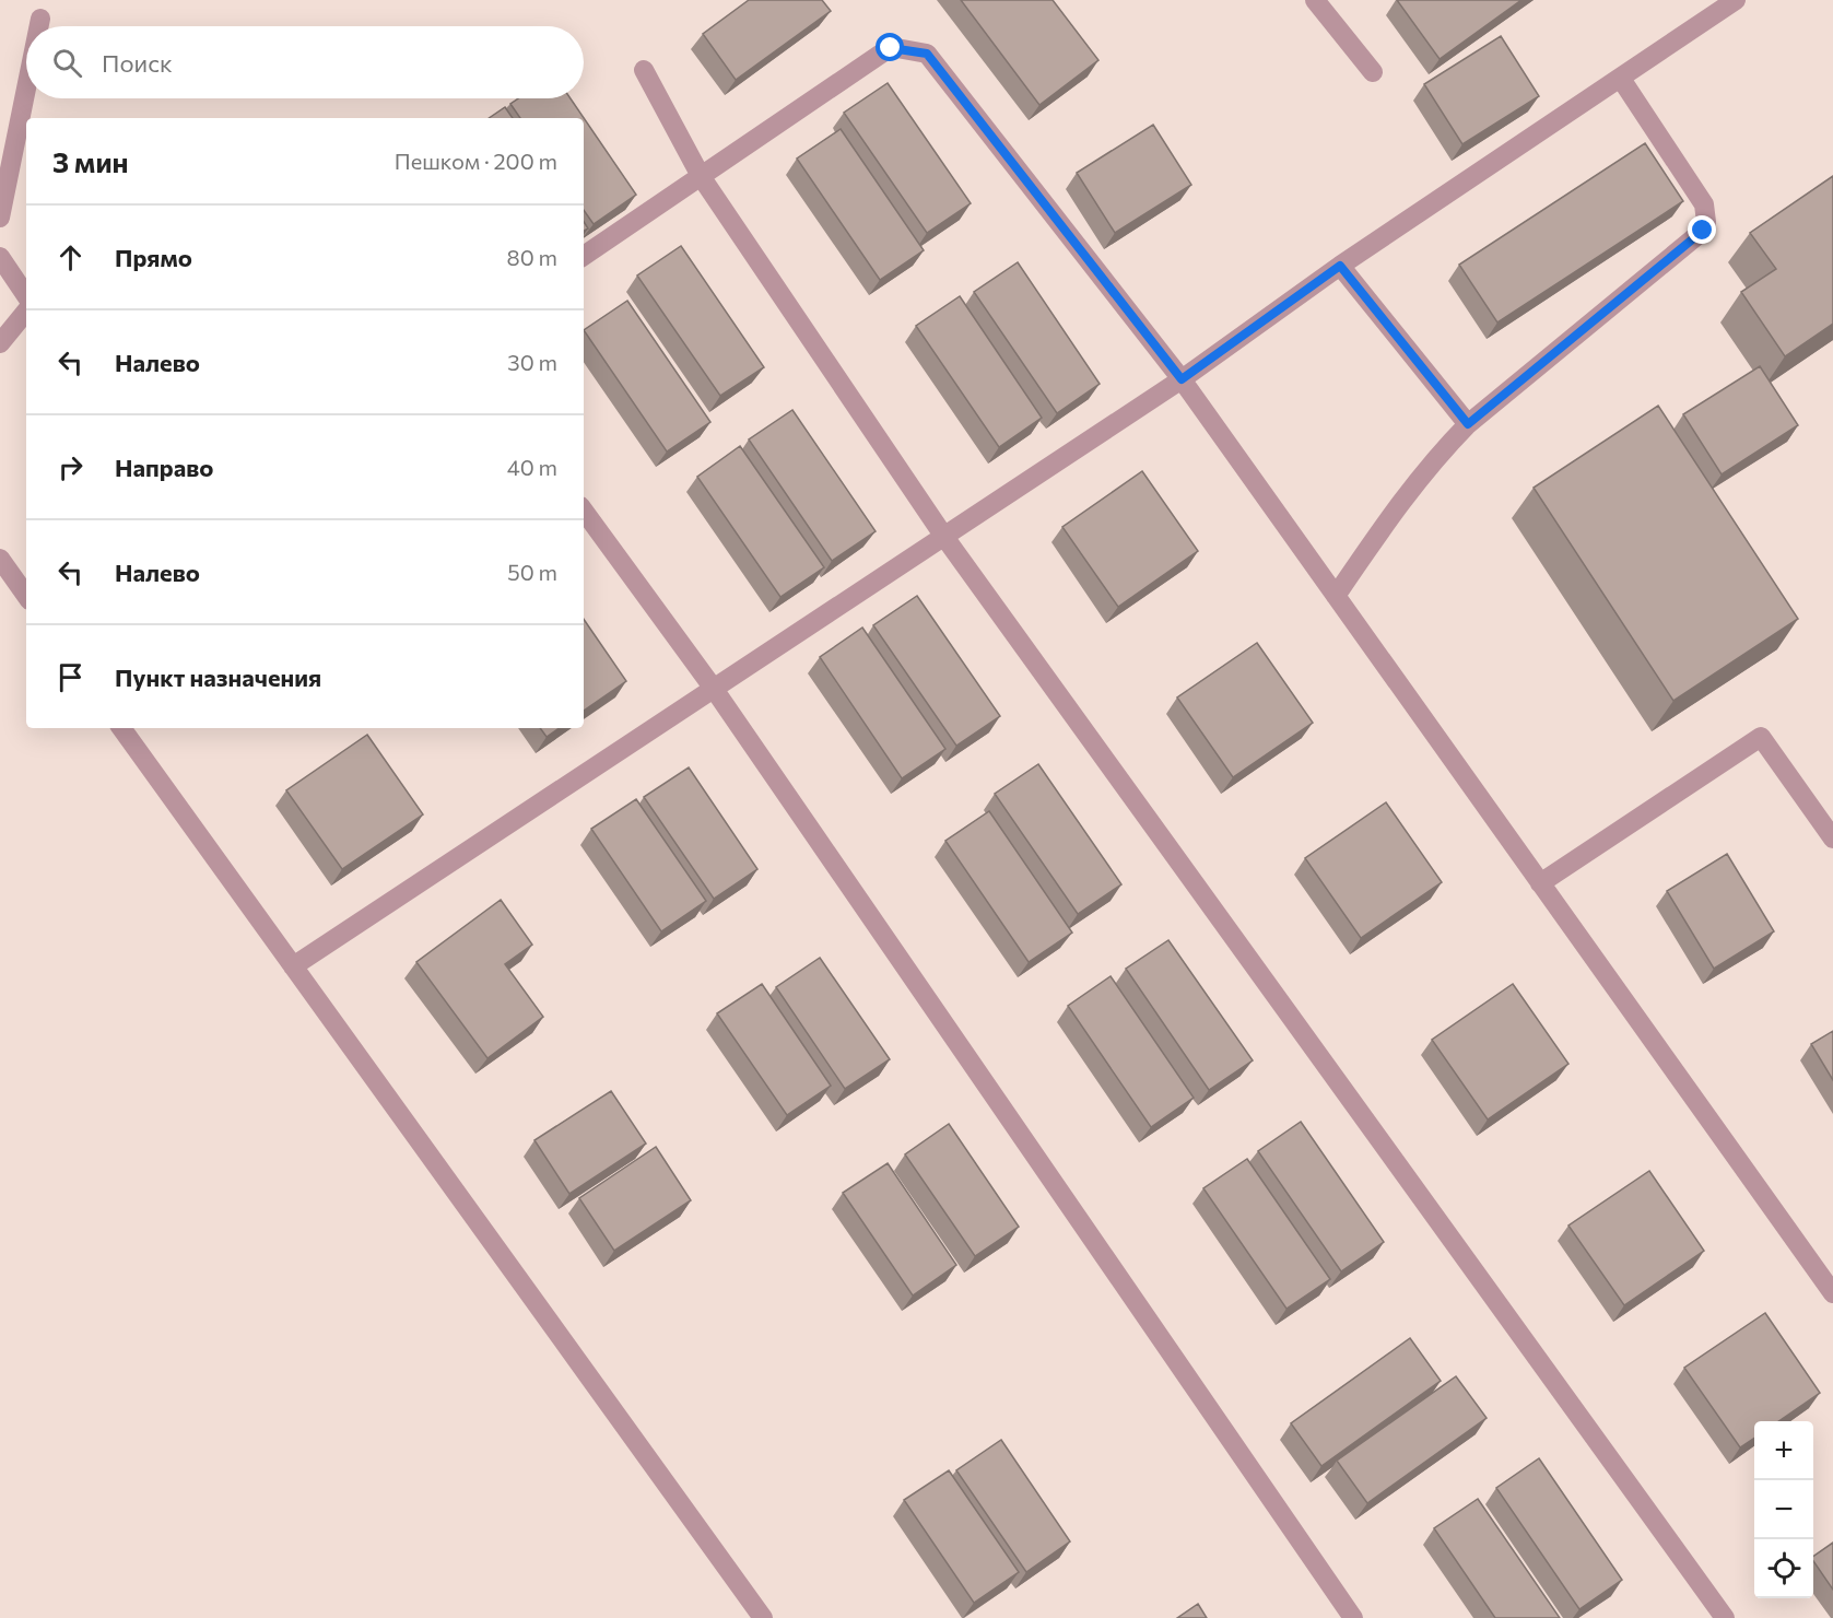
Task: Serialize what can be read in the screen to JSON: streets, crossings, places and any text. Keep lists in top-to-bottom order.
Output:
{
  "page": {
    "search": "Поиск",
    "heading": ["3 мин", "Пешком · 200 m"],
    "list": [
      ["Прямо", "80 m"],
      ["Налево", "30 m"],
      ["Направо", "40 m"],
      ["Налево", "50 m"],
      "Пункт назначения"
    ],
    "map_buttons": ["+", "−"]
  }
}
